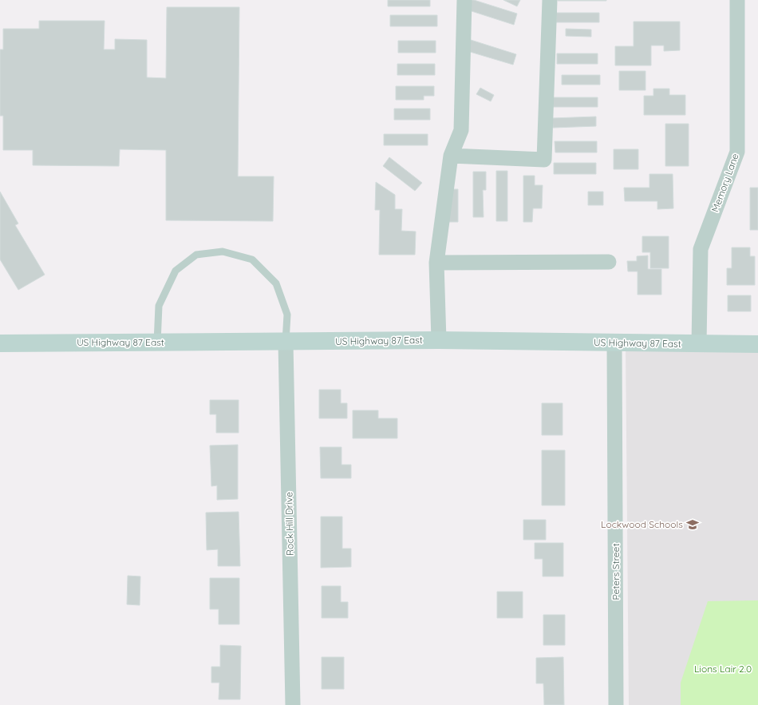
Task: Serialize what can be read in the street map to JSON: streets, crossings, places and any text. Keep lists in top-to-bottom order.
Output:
{
  "streets": {
    "street": [
      "Memory Lane",
      "US Highway 87 East",
      "Rock Hill Drive",
      "Peters Street"
    ]
  },
  "crossings": [
    ["Memory Lane", "US Highway 87 East"],
    ["US Highway 87 East", "Rock Hill Drive"],
    ["US Highway 87 East", "Peters Street"]
  ],
  "parks": ["Lions Lair 2.0"],
  "places": {
    "school or university": ["Lockwood Schools"]
  }
}
